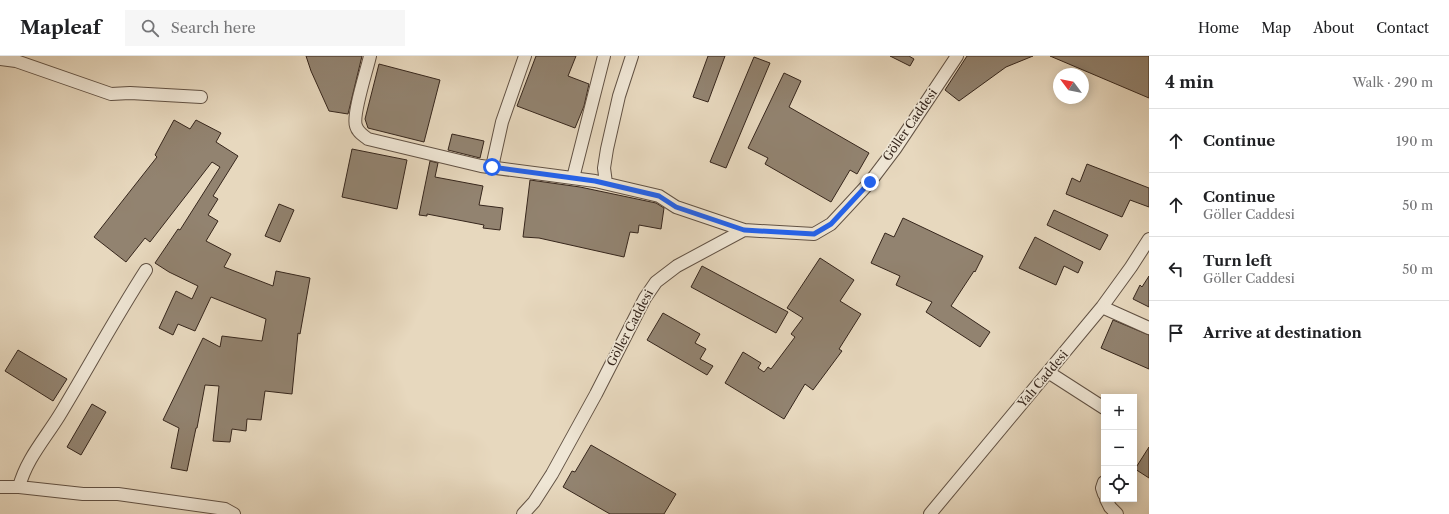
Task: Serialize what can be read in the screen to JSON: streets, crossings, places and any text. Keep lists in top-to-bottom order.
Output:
{
  "streets": {
    "street": ["Göller Caddesi", "Yalı Caddesi"]
  },
  "north": "top left",
  "page": {
    "header": "Mapleaf",
    "search": "Search here",
    "nav": [
      "Home",
      "Map",
      "About",
      "Contact"
    ],
    "heading": ["4 min", "Walk · 290 m"],
    "list": [
      ["Continue", "190 m"],
      ["Continue", "Göller Caddesi", "50 m"],
      ["Turn left", "Göller Caddesi", "50 m"],
      "Arrive at destination"
    ],
    "map_buttons": ["+", "−"]
  }
}
